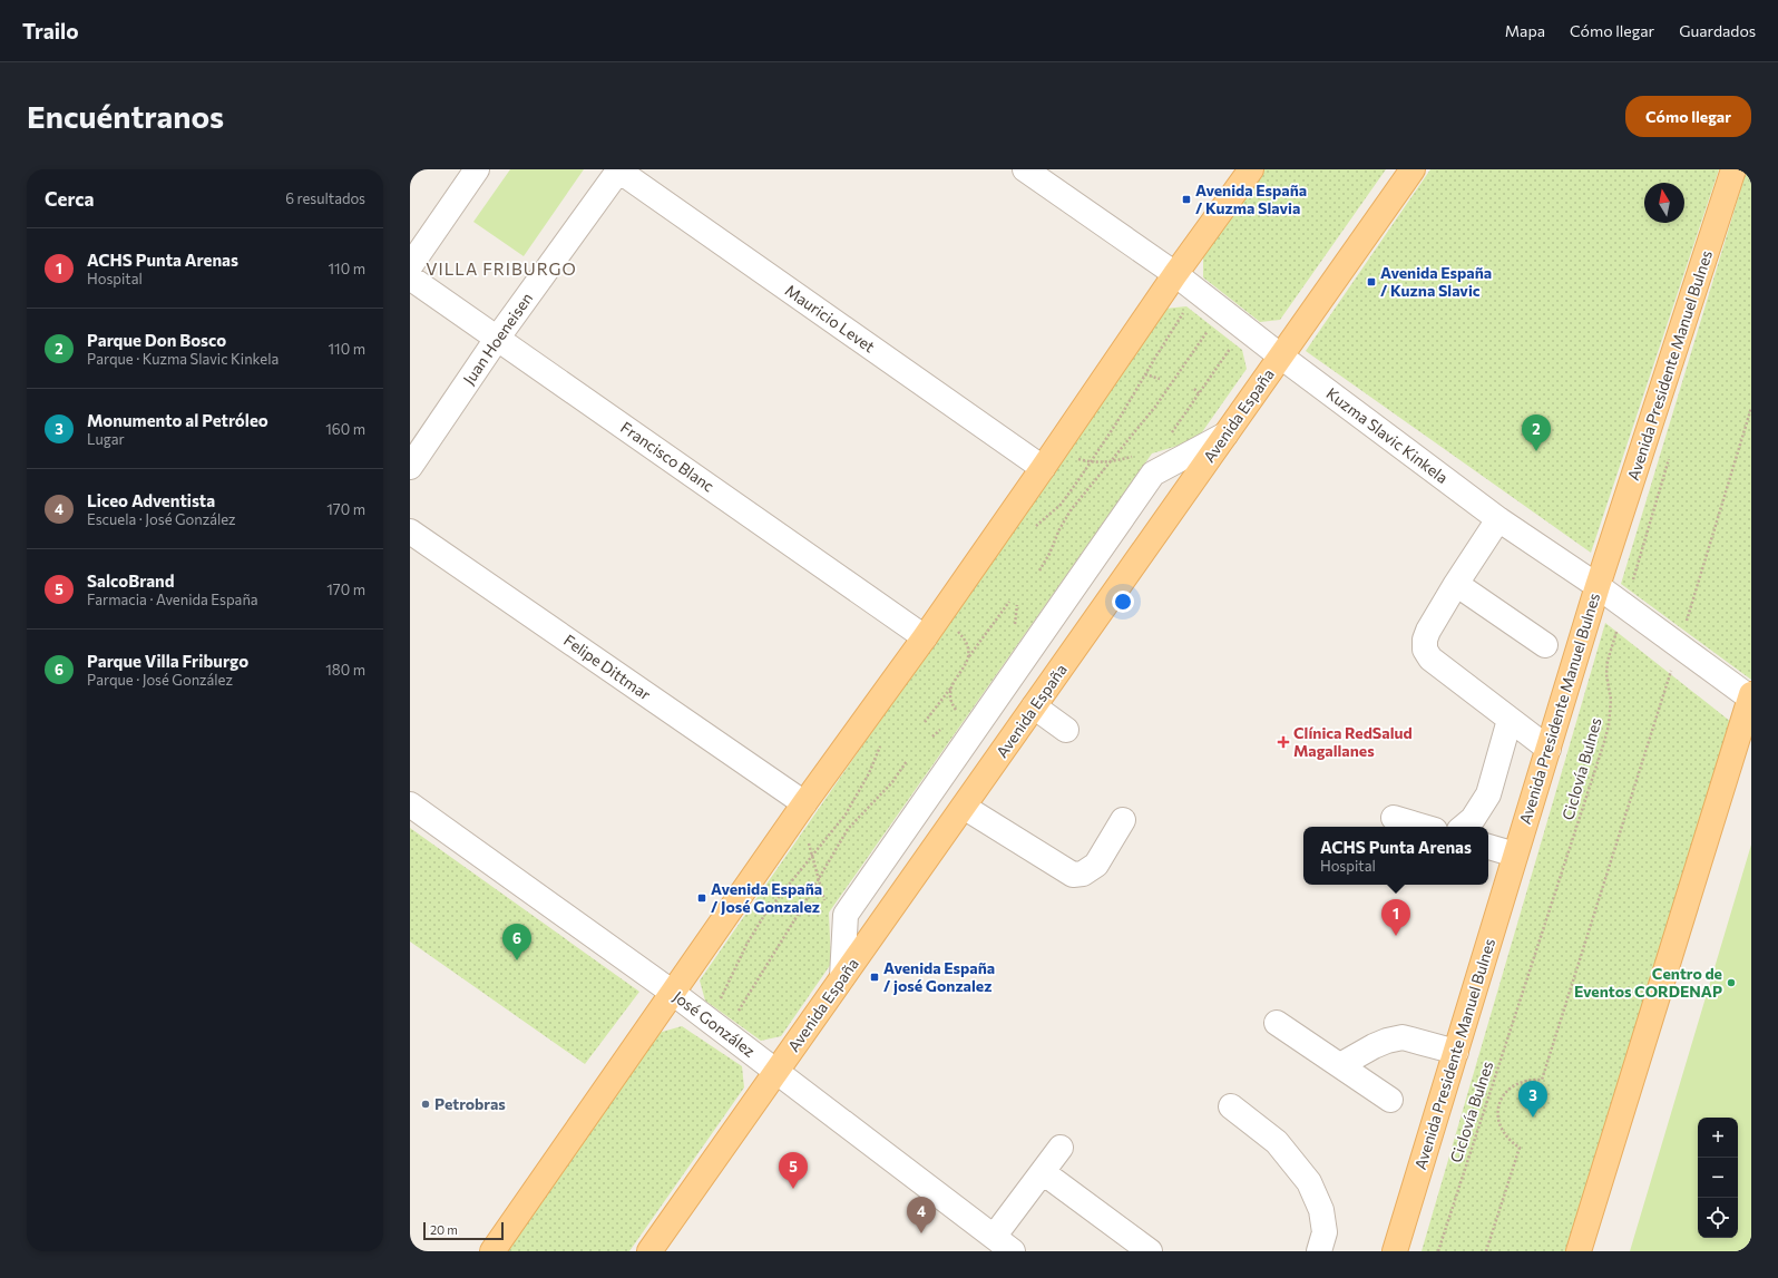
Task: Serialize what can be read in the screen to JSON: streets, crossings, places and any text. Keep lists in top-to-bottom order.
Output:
{
  "streets": {
    "main road": ["Avenida Presidente Manuel Bulnes", "Avenida España"],
    "street": [
      "Mauricio Levet",
      "Juan Hoeneisen",
      "Kuzma Slavic Kinkela",
      "Francisco Blanc",
      "Felipe Dittmar",
      "José González"
    ],
    "path": ["Ciclovía Bulnes"]
  },
  "crossings": [
    ["Mauricio Levet", "Juan Hoeneisen"],
    ["Juan Hoeneisen", "Francisco Blanc"],
    ["Avenida Presidente Manuel Bulnes", "Kuzma Slavic Kinkela"],
    ["Avenida España", "Kuzma Slavic Kinkela"],
    ["Avenida España", "José González"],
    ["Kuzma Slavic Kinkela", "Ciclovía Bulnes"]
  ],
  "districts": ["VILLA FRIBURGO"],
  "places": {
    "transit": [
      "Avenida España / Kuzma Slavia",
      "Avenida España / Kuzna Slavic",
      "Avenida España / José Gonzalez",
      "Avenida España / josé Gonzalez"
    ],
    "health": ["Clínica RedSalud Magallanes"],
    "other": ["Centro de Eventos CORDENAP", "Petrobras"]
  },
  "scale_bar": "20 m",
  "north": "top",
  "page": {
    "header": "Trailo",
    "nav": ["Mapa", "Cómo llegar", "Guardados"],
    "buttons": "Cómo llegar",
    "title": "Encuéntranos",
    "heading": ["Cerca", "6 resultados"],
    "list": [
      {
        "mark": "1",
        "name": "ACHS Punta Arenas",
        "note": "Hospital",
        "value": "110 m"
      },
      {
        "mark": "2",
        "name": "Parque Don Bosco",
        "note": "Parque · Kuzma Slavic Kinkela",
        "value": "110 m"
      },
      {
        "mark": "3",
        "name": "Monumento al Petróleo",
        "note": "Lugar",
        "value": "160 m"
      },
      {
        "mark": "4",
        "name": "Liceo Adventista",
        "note": "Escuela · José González",
        "value": "170 m"
      },
      {
        "mark": "5",
        "name": "SalcoBrand",
        "note": "Farmacia · Avenida España",
        "value": "170 m"
      },
      {
        "mark": "6",
        "name": "Parque Villa Friburgo",
        "note": "Parque · José González",
        "value": "180 m"
      }
    ],
    "pins": [
      "2",
      "1",
      "6",
      "3",
      "5",
      "4"
    ],
    "popup": ["ACHS Punta Arenas", "Hospital"],
    "map_buttons": ["+", "−"],
    "scale": "20 m"
  }
}
